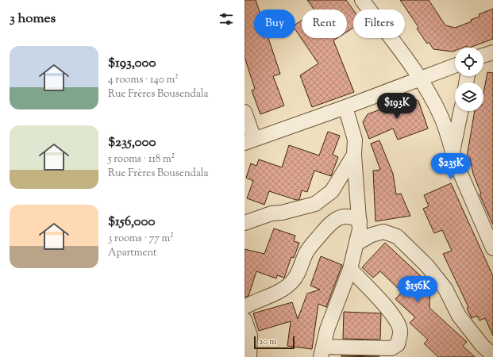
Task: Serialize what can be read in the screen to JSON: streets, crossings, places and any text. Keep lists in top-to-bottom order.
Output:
{
  "scale_bar": "20 m",
  "page": {
    "heading": "3 homes",
    "chip": ["Buy", "Rent", "Filters"],
    "list": [
      {
        "name": "$193,000",
        "note": "4 rooms · 140 m² · Rue Frères Bousendala"
      },
      {
        "name": "$235,000",
        "note": "5 rooms · 118 m² · Rue Frères Bousendala"
      },
      {
        "name": "$156,000",
        "note": "3 rooms · 77 m² · Apartment"
      }
    ],
    "price": ["$193K", "$235K", "$156K"],
    "scale": "20 m"
  }
}
